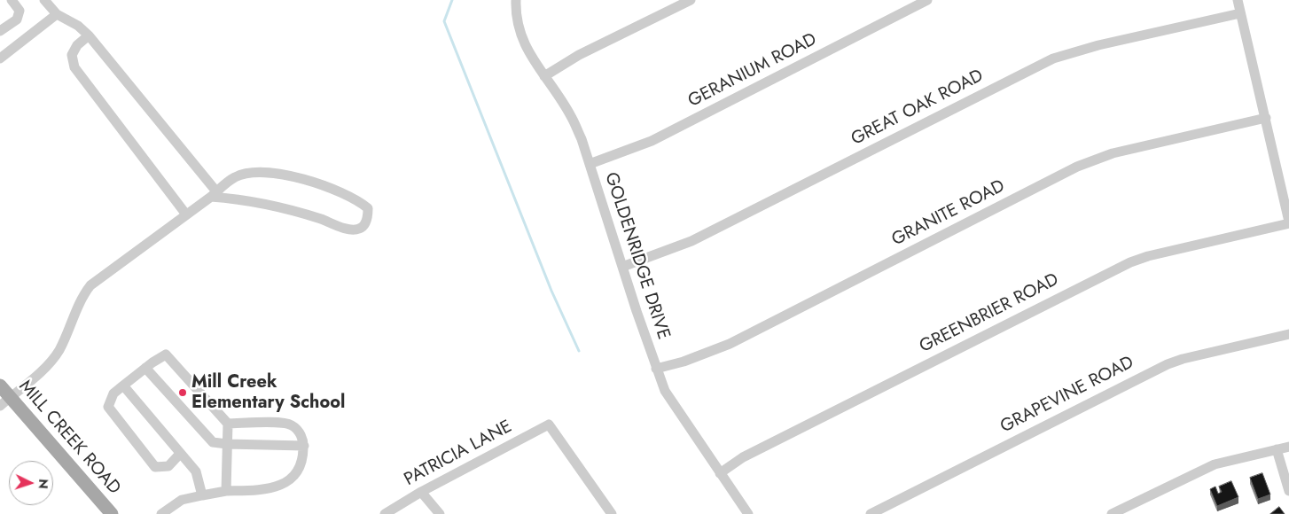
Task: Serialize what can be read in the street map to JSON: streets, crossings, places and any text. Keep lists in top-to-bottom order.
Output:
{
  "streets": {
    "main road": ["MILL CREEK ROAD"],
    "street": [
      "GERANIUM ROAD",
      "GREAT OAK ROAD",
      "GRANITE ROAD",
      "GOLDENRIDGE DRIVE",
      "GREENBRIER ROAD",
      "GRAPEVINE ROAD",
      "PATRICIA LANE"
    ]
  },
  "crossings": [
    ["GERANIUM ROAD", "GOLDENRIDGE DRIVE"],
    ["GREAT OAK ROAD", "GOLDENRIDGE DRIVE"],
    ["GRANITE ROAD", "GOLDENRIDGE DRIVE"],
    ["GOLDENRIDGE DRIVE", "GREENBRIER ROAD"]
  ],
  "places": ["Mill Creek Elementary School"],
  "north": "right"
}
